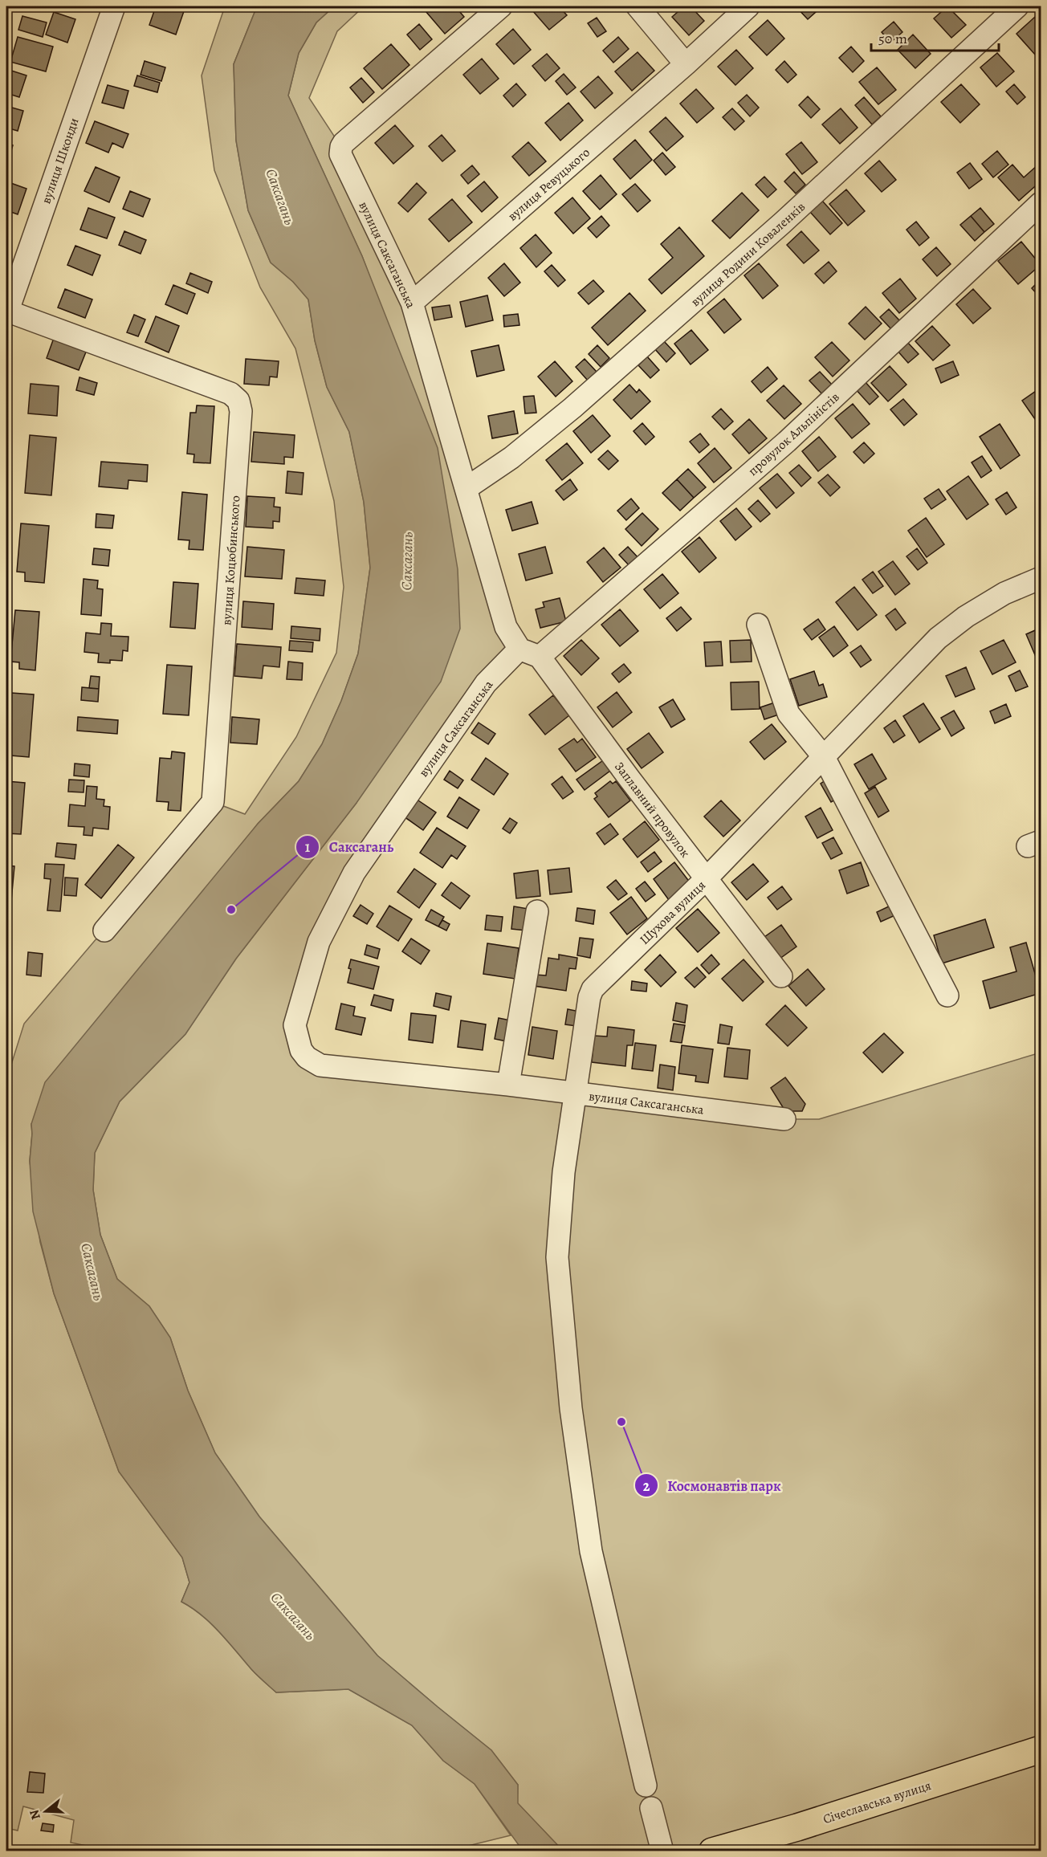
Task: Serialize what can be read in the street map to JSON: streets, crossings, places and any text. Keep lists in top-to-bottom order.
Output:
{
  "streets": {
    "main road": ["Січеславська вулиця"],
    "street": [
      "вулиця Шконди",
      "вулиця Ревуцького",
      "вулиця Родини Коваленків",
      "вулиця Саксаганська",
      "провулок Альпіністів",
      "вулиця Коцюбинського",
      "Заплавний провулок",
      "Шухова вулиця"
    ]
  },
  "crossings": [
    ["вулиця Шконди", "вулиця Коцюбинського"],
    ["вулиця Ревуцького", "вулиця Саксаганська"],
    ["вулиця Родини Коваленків", "вулиця Саксаганська"],
    ["вулиця Саксаганська", "Заплавний провулок"],
    ["вулиця Саксаганська", "Шухова вулиця"],
    ["провулок Альпіністів", "Заплавний провулок"],
    ["Заплавний провулок", "Шухова вулиця"]
  ],
  "water": ["Саксагань"],
  "places": ["Саксагань", "Космонавтів парк"],
  "scale_bar": "50 m",
  "north": "left"
}
